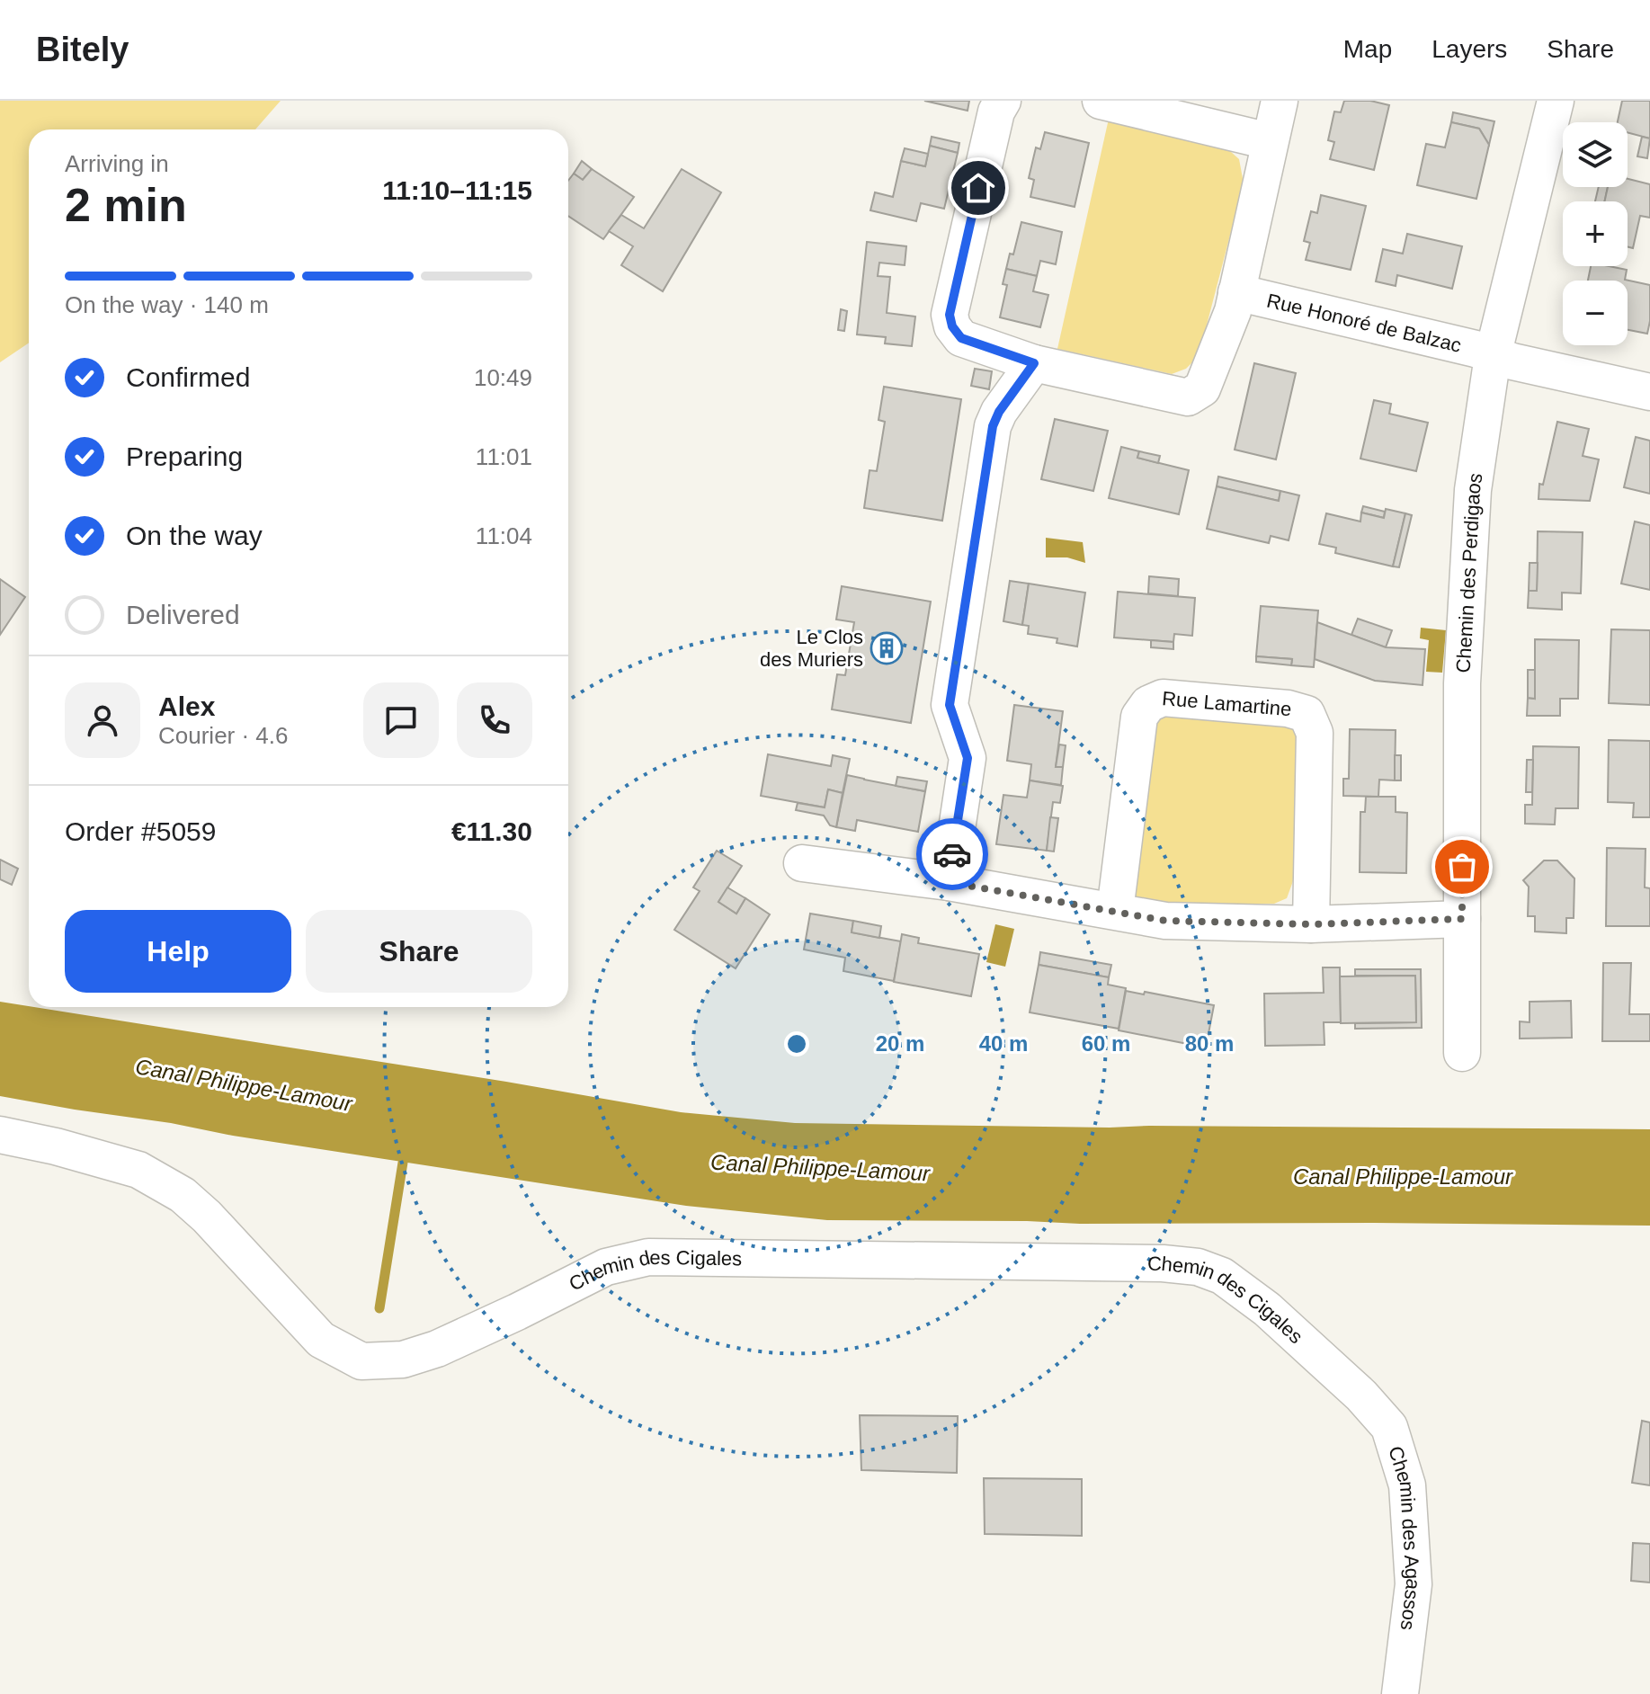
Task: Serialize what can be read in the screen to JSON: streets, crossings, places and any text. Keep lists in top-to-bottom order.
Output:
{
  "streets": {
    "street": [
      "Rue Honoré de Balzac",
      "Chemin des Perdigaos",
      "Rue Lamartine",
      "Chemin des Cigales",
      "Chemin des Agassos"
    ]
  },
  "crossings": [
    ["Rue Honoré de Balzac", "Chemin des Perdigaos"],
    ["Chemin des Cigales", "Chemin des Agassos"]
  ],
  "water": ["Canal Philippe-Lamour"],
  "places": {
    "building": ["Le Clos des Muriers"]
  },
  "page": {
    "header": "Bitely",
    "nav": ["Map", "Layers", "Share"],
    "map_buttons": ["+", "−"],
    "heading": ["2 min", "Arriving in", "11:10–11:15"],
    "panel": [
      "Alex",
      "Courier · 4.6",
      "Order #5059",
      "€11.30"
    ],
    "bar": "On the way · 140 m",
    "list": [
      ["Confirmed", "10:49"],
      ["Preparing", "11:01"],
      ["On the way", "11:04"],
      "Delivered"
    ],
    "buttons": ["Help", "Share"]
  },
  "rings": [
    "20 m",
    "40 m",
    "60 m",
    "80 m"
  ]
}
